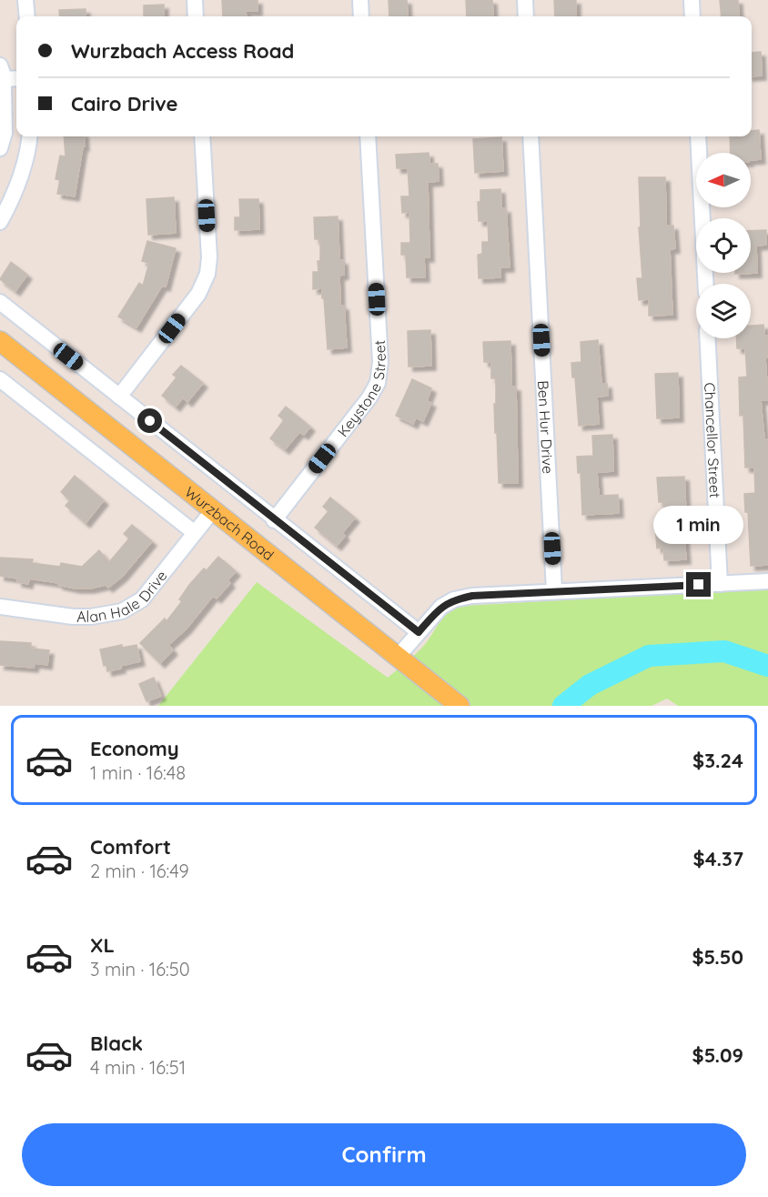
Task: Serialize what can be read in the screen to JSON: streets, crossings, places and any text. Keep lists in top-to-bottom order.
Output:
{
  "streets": {
    "main road": ["Wurzbach Road"],
    "street": [
      "Keystone Street",
      "Ben Hur Drive",
      "Chancellor Street",
      "Alan Hale Drive"
    ]
  },
  "crossings": [
    ["Wurzbach Road", "Alan Hale Drive"]
  ],
  "north": "left",
  "page": {
    "banner": ["Wurzbach Access Road", "Cairo Drive"],
    "bubble": "1 min",
    "list": [
      {
        "name": "Economy",
        "note": "1 min · 16:48",
        "value": "$3.24"
      },
      {
        "name": "Comfort",
        "note": "2 min · 16:49",
        "value": "$4.37"
      },
      {
        "name": "XL",
        "note": "3 min · 16:50",
        "value": "$5.50"
      },
      {
        "name": "Black",
        "note": "4 min · 16:51",
        "value": "$5.09"
      }
    ],
    "buttons": "Confirm"
  }
}
